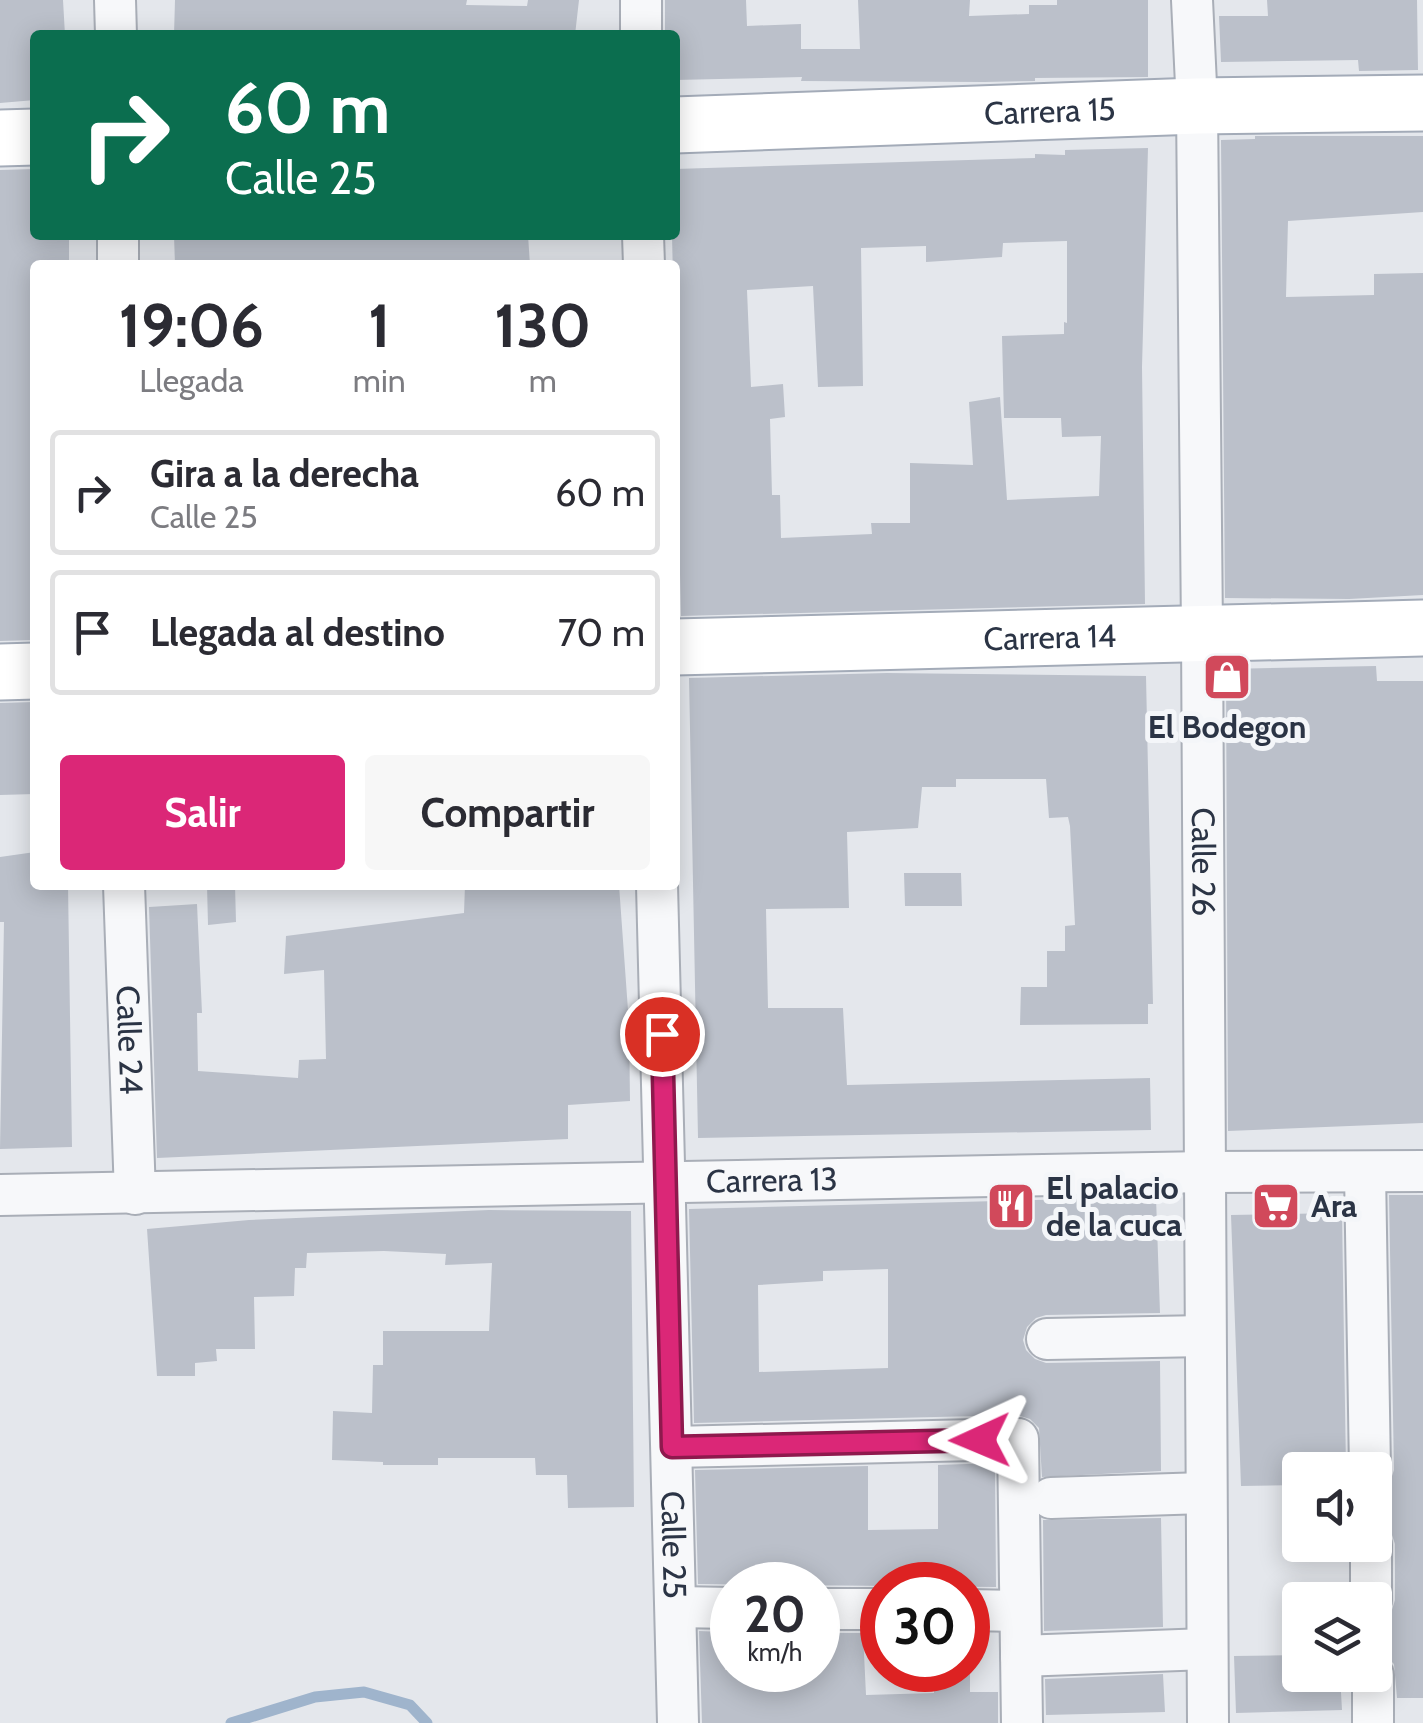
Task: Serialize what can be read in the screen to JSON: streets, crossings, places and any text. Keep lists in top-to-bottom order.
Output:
{
  "streets": {
    "main road": ["Carrera 15", "Carrera 14"],
    "street": [
      "Calle 26",
      "Calle 24",
      "Carrera 13",
      "Calle 25"
    ]
  },
  "crossings": [
    ["Carrera 15", "Calle 26"],
    ["Carrera 14", "Calle 26"],
    ["Calle 26", "Carrera 13"],
    ["Calle 24", "Carrera 13"],
    ["Carrera 13", "Calle 25"]
  ],
  "places": {
    "shop": ["El Bodegon"],
    "restaurant": ["El palacio de la cuca"],
    "supermarket": ["Ara"]
  },
  "page": {
    "turn": ["60 m", "Calle 25"],
    "eta": [
      "19:06",
      "Llegada",
      "1",
      "min",
      "130",
      "m"
    ],
    "list": [
      {
        "name": "Gira a la derecha",
        "note": "Calle 25",
        "value": "60 m"
      },
      {
        "name": "Llegada al destino",
        "value": "70 m"
      }
    ],
    "buttons": ["Salir", "Compartir"],
    "speed": "20 km/h",
    "limit": "30"
  }
}
